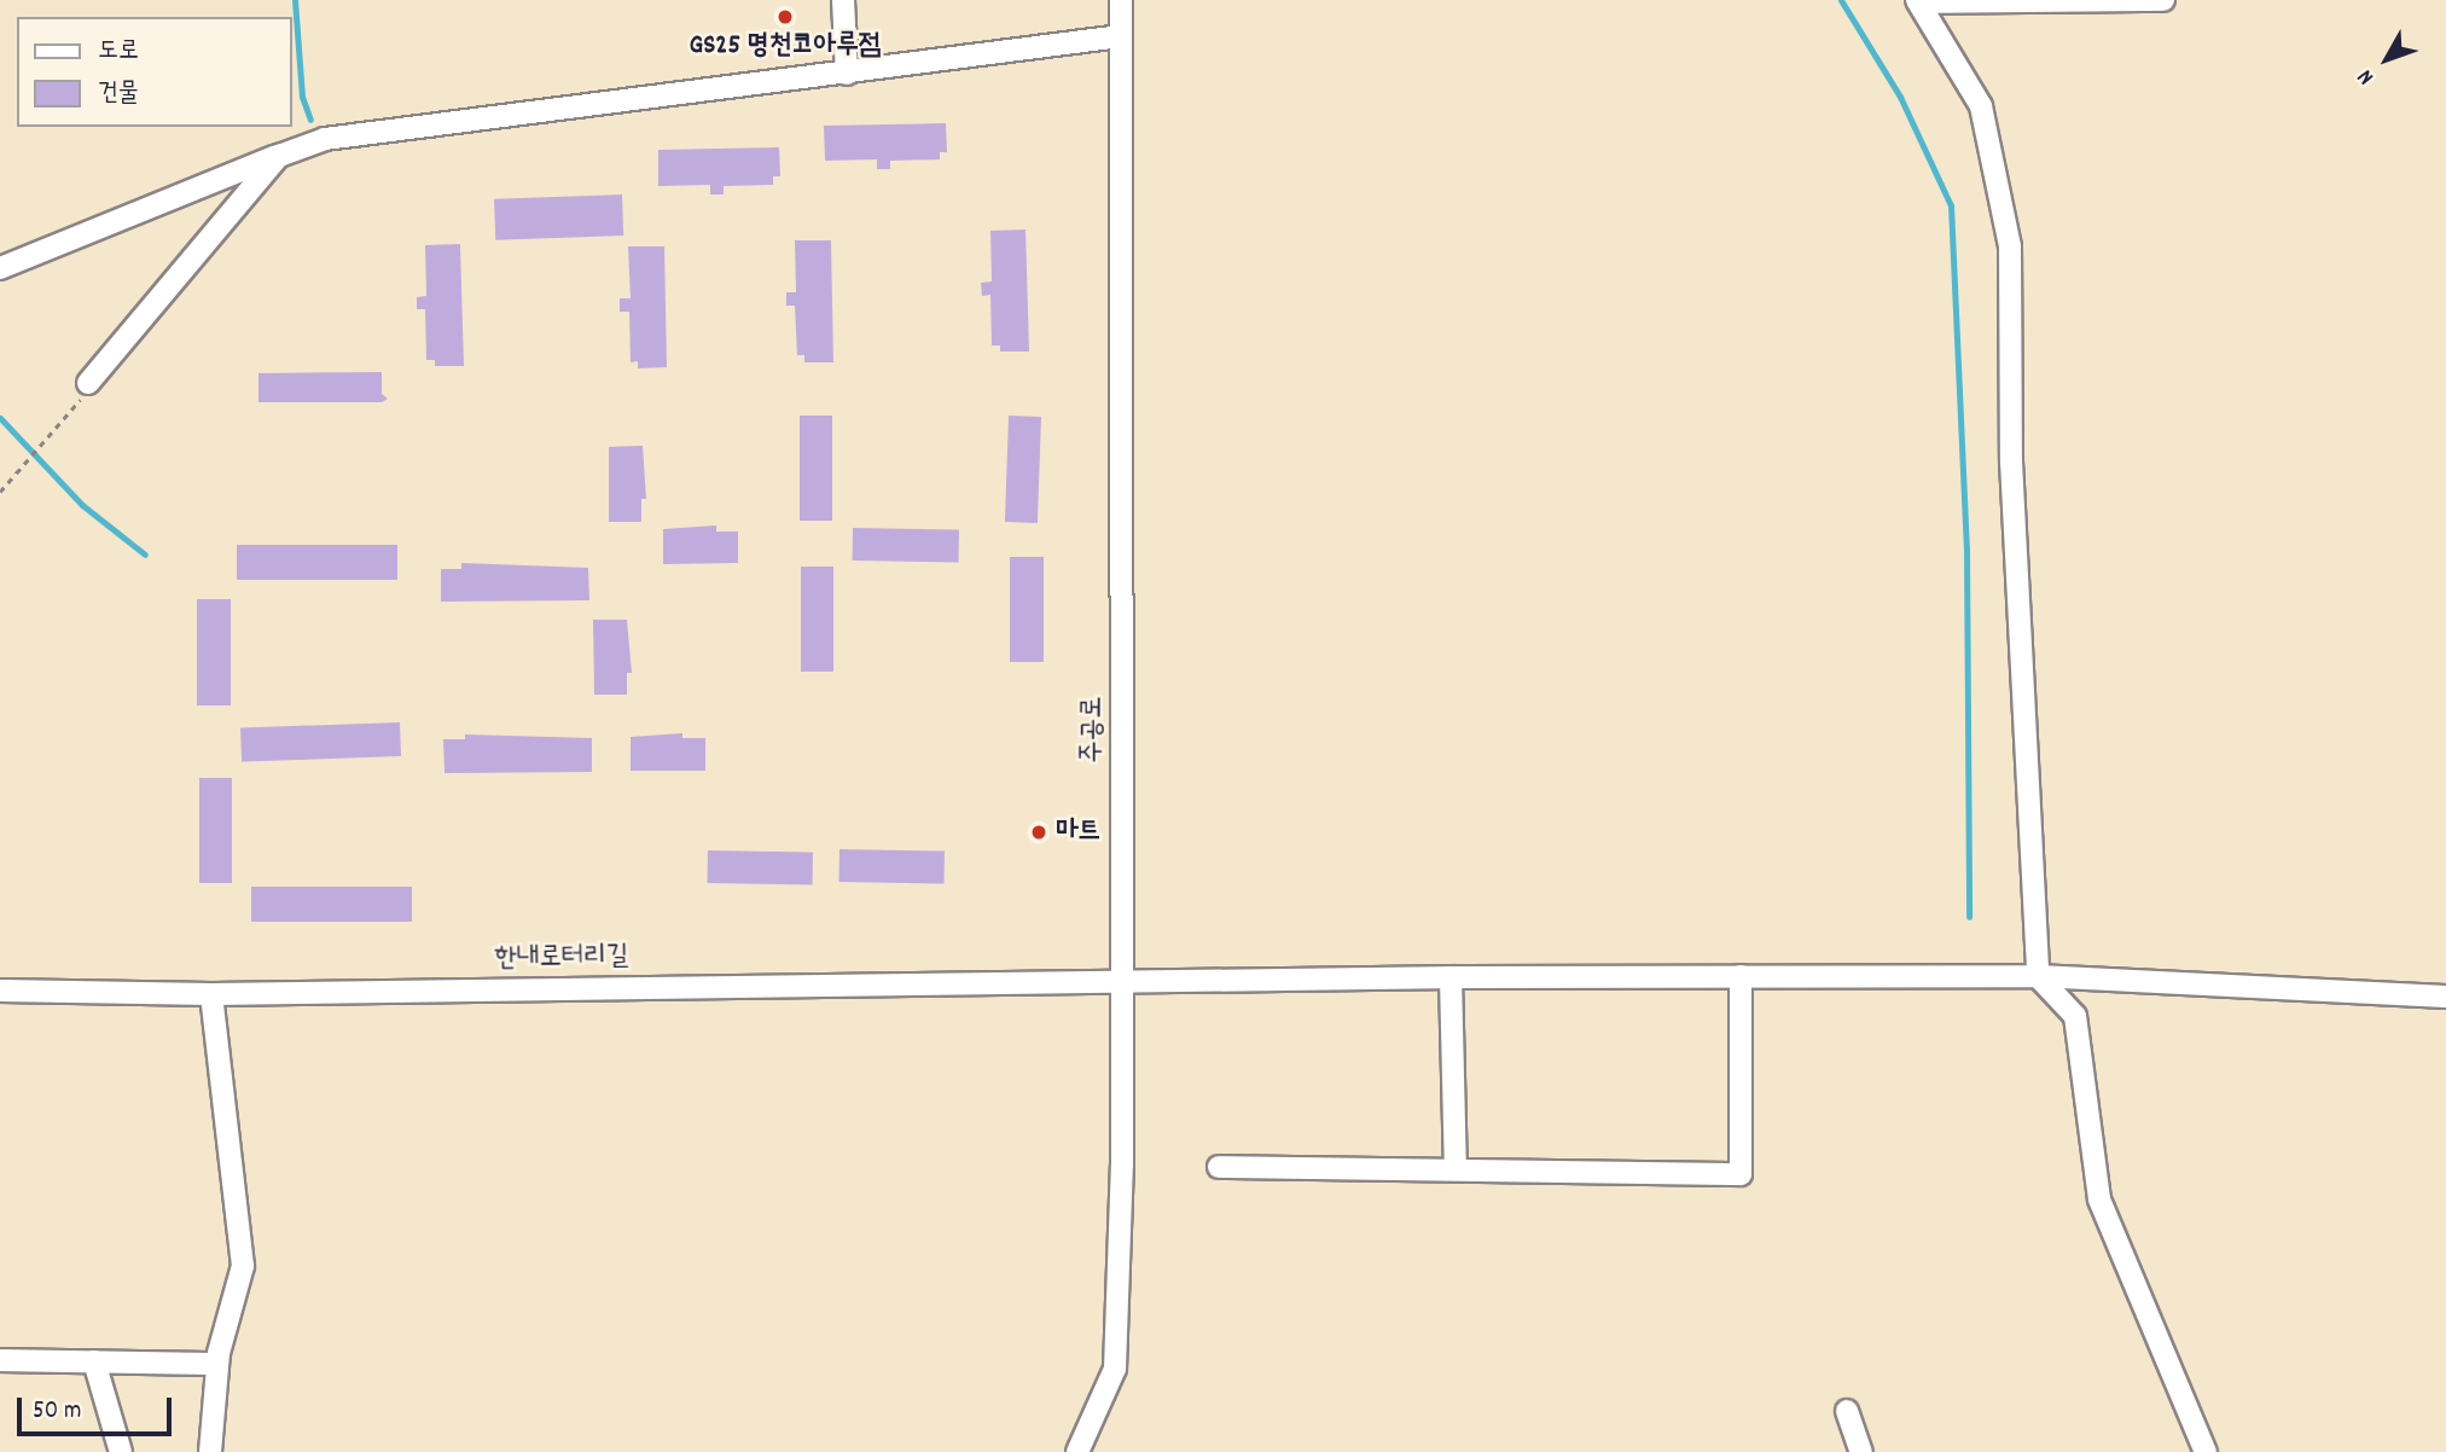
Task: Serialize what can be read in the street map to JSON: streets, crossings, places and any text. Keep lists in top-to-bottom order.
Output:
{
  "streets": {
    "street": ["주공로", "한내로터리길"]
  },
  "crossings": [
    ["주공로", "한내로터리길"]
  ],
  "places": ["GS25 명천코아루점", "마트"],
  "legend": ["도로", "건물"],
  "scale_bar": "50 m",
  "north": "bottom left"
}
